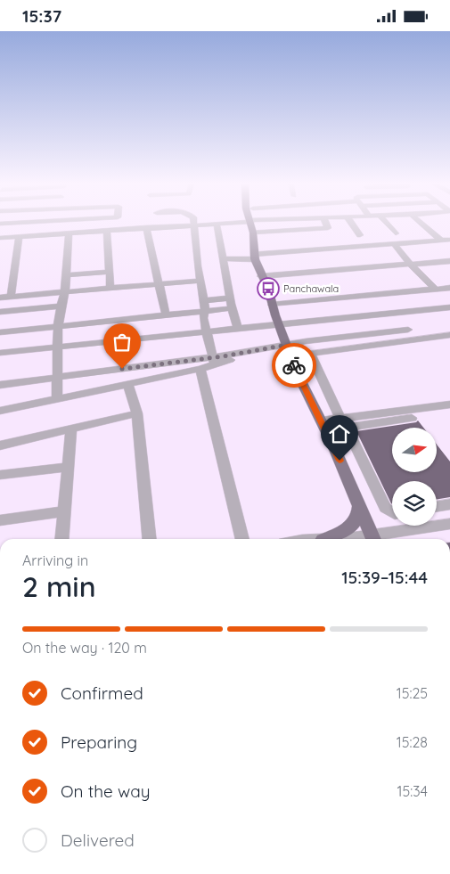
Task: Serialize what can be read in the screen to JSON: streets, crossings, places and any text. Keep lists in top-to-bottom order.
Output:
{
  "places": {
    "bus stop": ["Panchawala"]
  },
  "north": "right",
  "page": {
    "status": "15:37",
    "heading": ["2 min", "Arriving in", "15:39–15:44"],
    "bar": "On the way · 120 m",
    "list": [
      ["Confirmed", "15:25"],
      ["Preparing", "15:28"],
      ["On the way", "15:34"],
      "Delivered"
    ]
  }
}
